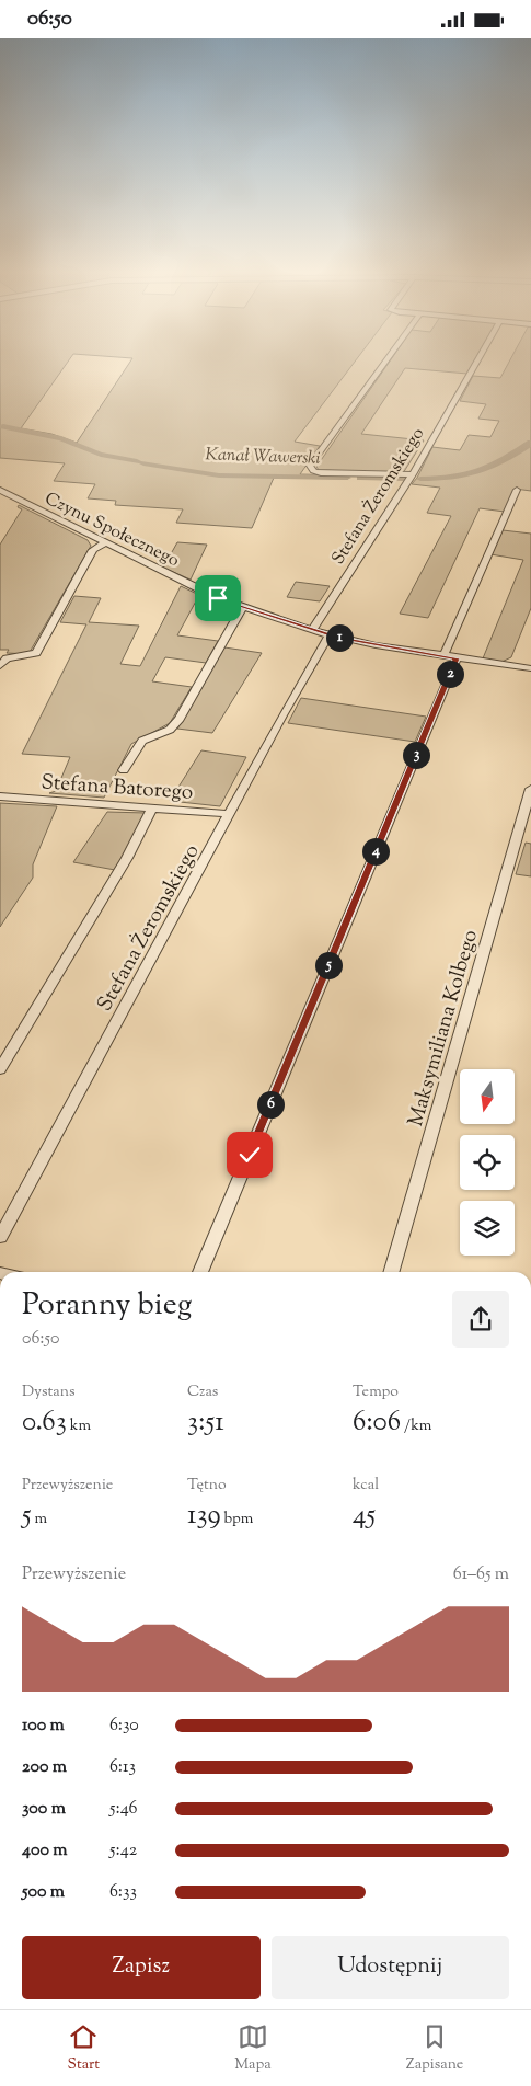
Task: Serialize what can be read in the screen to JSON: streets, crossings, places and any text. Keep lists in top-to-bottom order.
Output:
{
  "streets": {
    "street": [
      "Stefana Żeromskiego",
      "Czynu Społecznego",
      "Stefana Batorego",
      "Maksymiliana Kolbego"
    ]
  },
  "crossings": [
    ["Stefana Żeromskiego", "Czynu Społecznego"],
    ["Stefana Żeromskiego", "Stefana Batorego"]
  ],
  "water": ["Kanał Wawerski"],
  "north": "bottom",
  "page": {
    "status": "06:50",
    "pins": [
      "1",
      "2",
      "3",
      "4",
      "5",
      "6"
    ],
    "heading": ["Poranny bieg", "06:50"],
    "stats": [
      ["Dystans", "0.63 km"],
      ["Czas", "3:51"],
      ["Tempo", "6:06 /km"],
      ["Przewyższenie", "5 m"],
      ["Tętno", "139 bpm"],
      ["kcal", "45"]
    ],
    "chart": ["Przewyższenie", "61–65 m"],
    "list": [
      {
        "name": "100 m",
        "note": "6:30"
      },
      {
        "name": "200 m",
        "note": "6:13"
      },
      {
        "name": "300 m",
        "note": "5:46"
      },
      {
        "name": "400 m",
        "note": "5:42"
      },
      {
        "name": "500 m",
        "note": "6:33"
      }
    ],
    "buttons": ["Zapisz", "Udostępnij"],
    "tabs": ["Start", "Mapa", "Zapisane"]
  }
}
